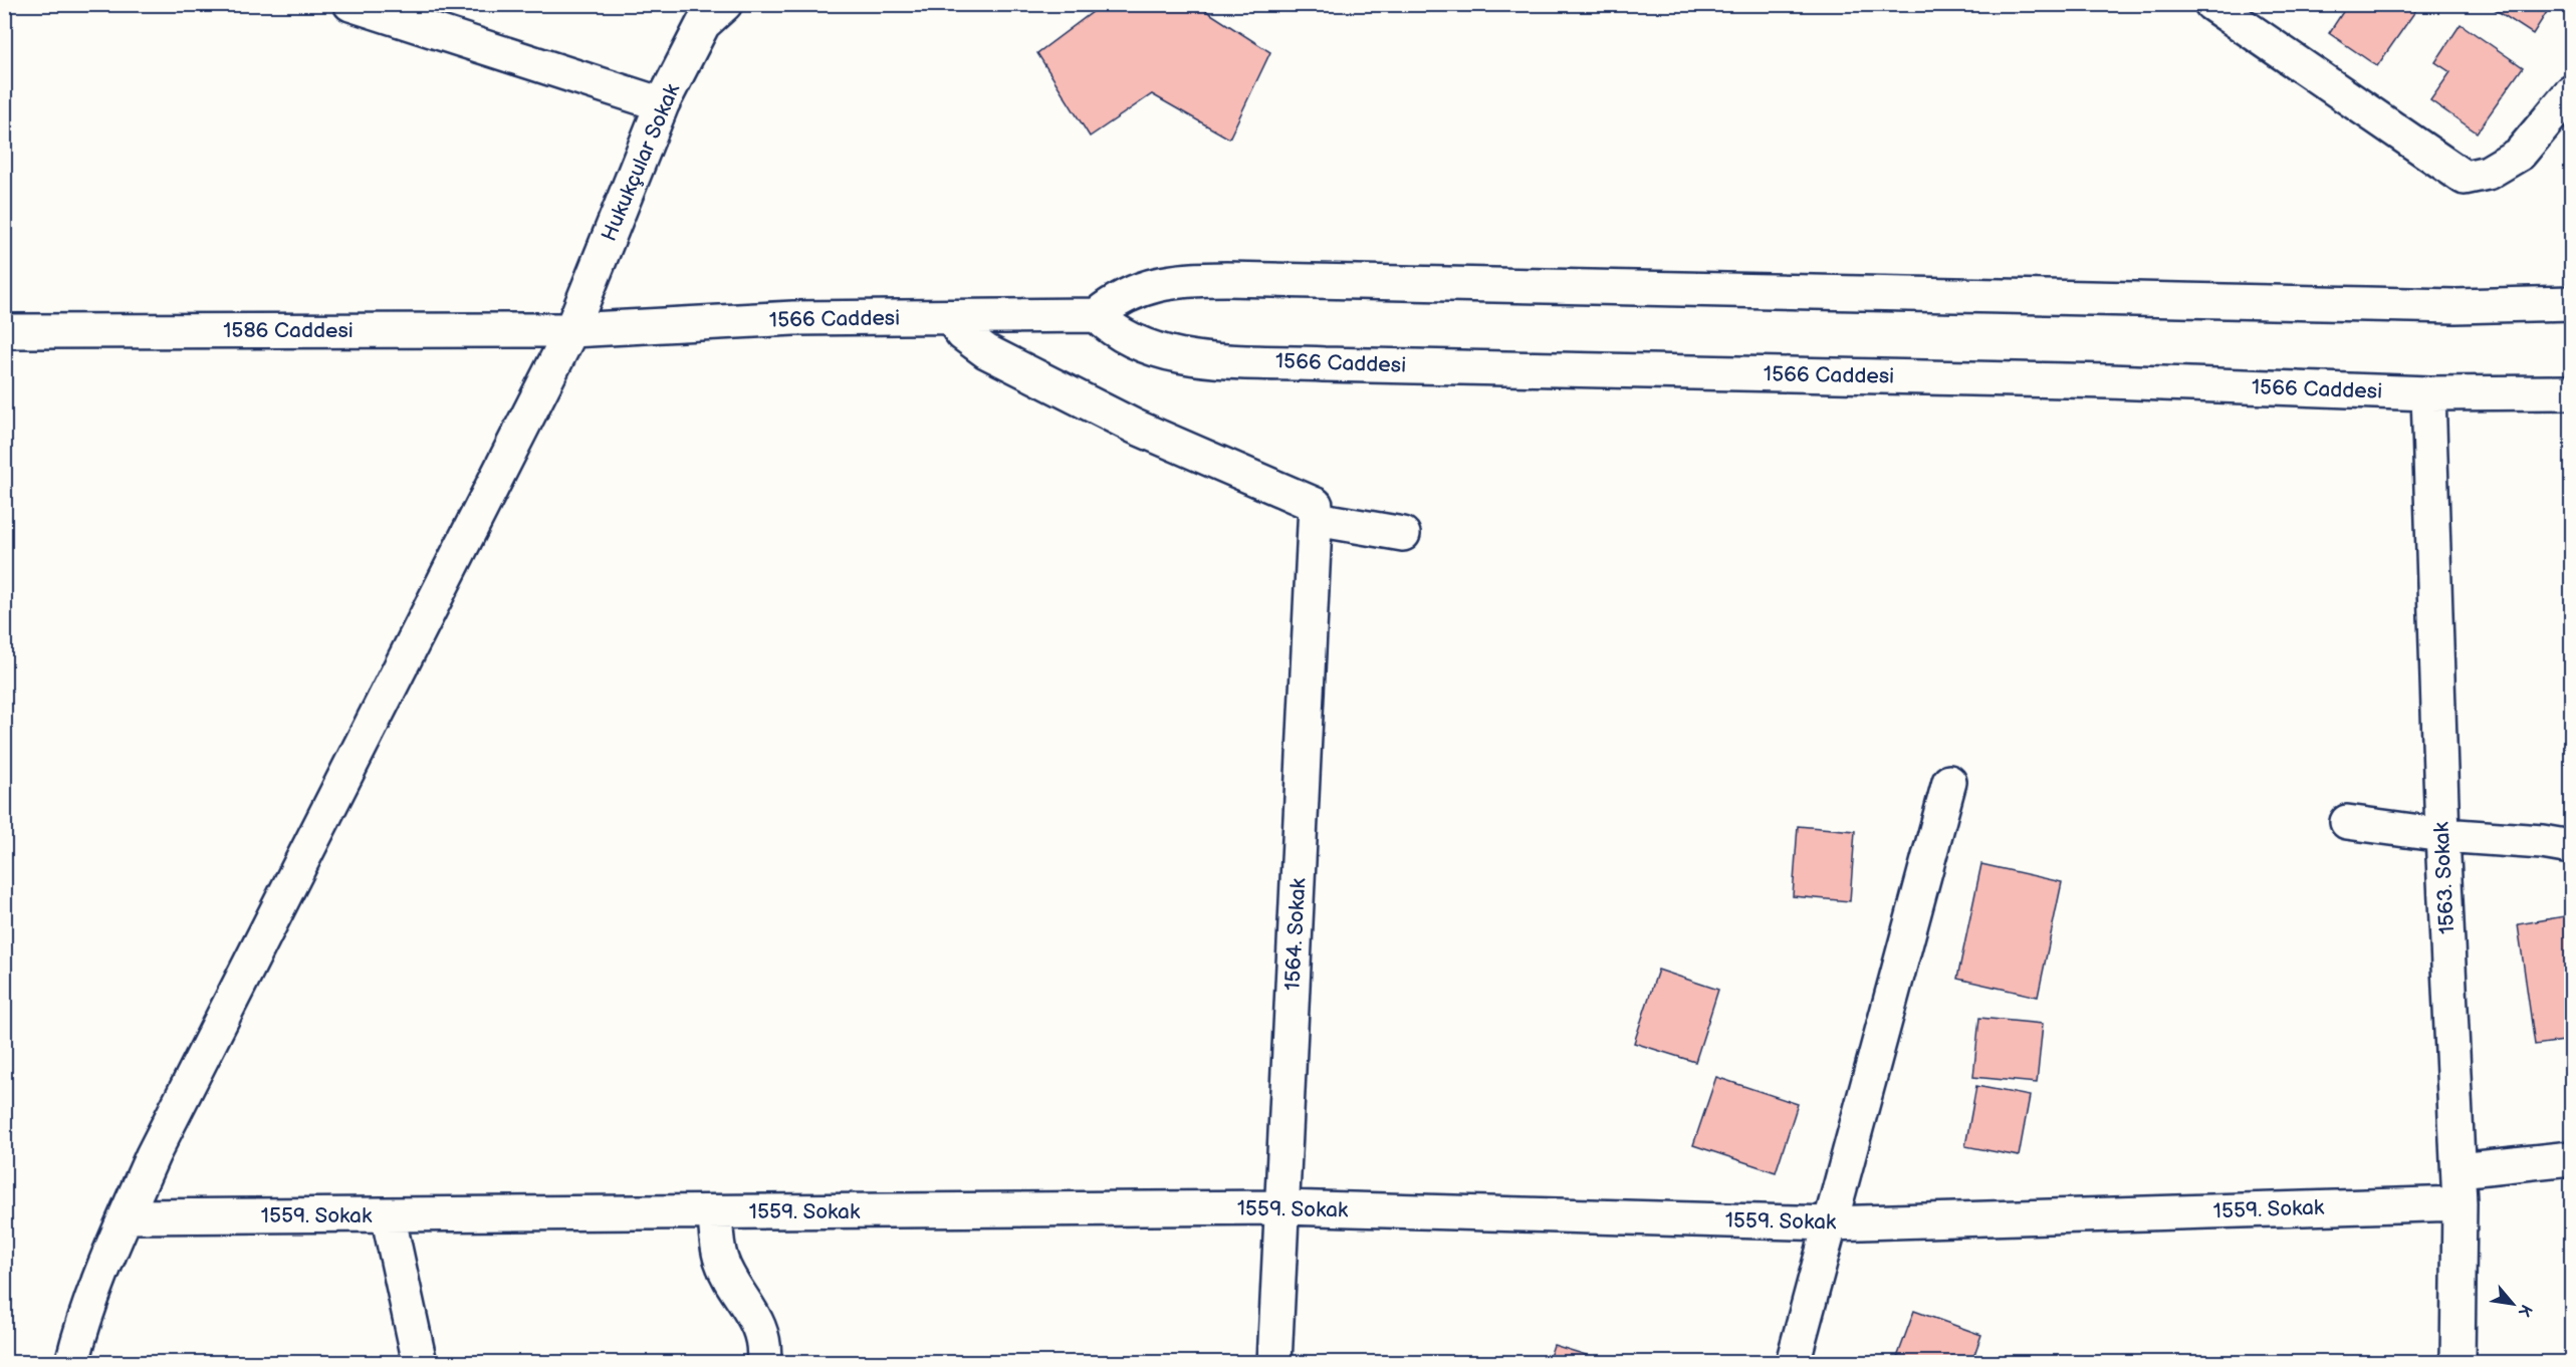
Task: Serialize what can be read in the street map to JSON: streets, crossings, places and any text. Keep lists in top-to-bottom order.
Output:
{
  "streets": {
    "street": [
      "Hukukçular Sokak",
      "1566 Caddesi",
      "1586 Caddesi",
      "1563. Sokak",
      "1564. Sokak",
      "1559. Sokak"
    ]
  },
  "crossings": [
    ["Hukukçular Sokak", "1566 Caddesi"],
    ["Hukukçular Sokak", "1586 Caddesi"],
    ["Hukukçular Sokak", "1559. Sokak"],
    ["1566 Caddesi", "1586 Caddesi"],
    ["1566 Caddesi", "1563. Sokak"],
    ["1563. Sokak", "1559. Sokak"],
    ["1564. Sokak", "1559. Sokak"]
  ],
  "north": "bottom right"
}
